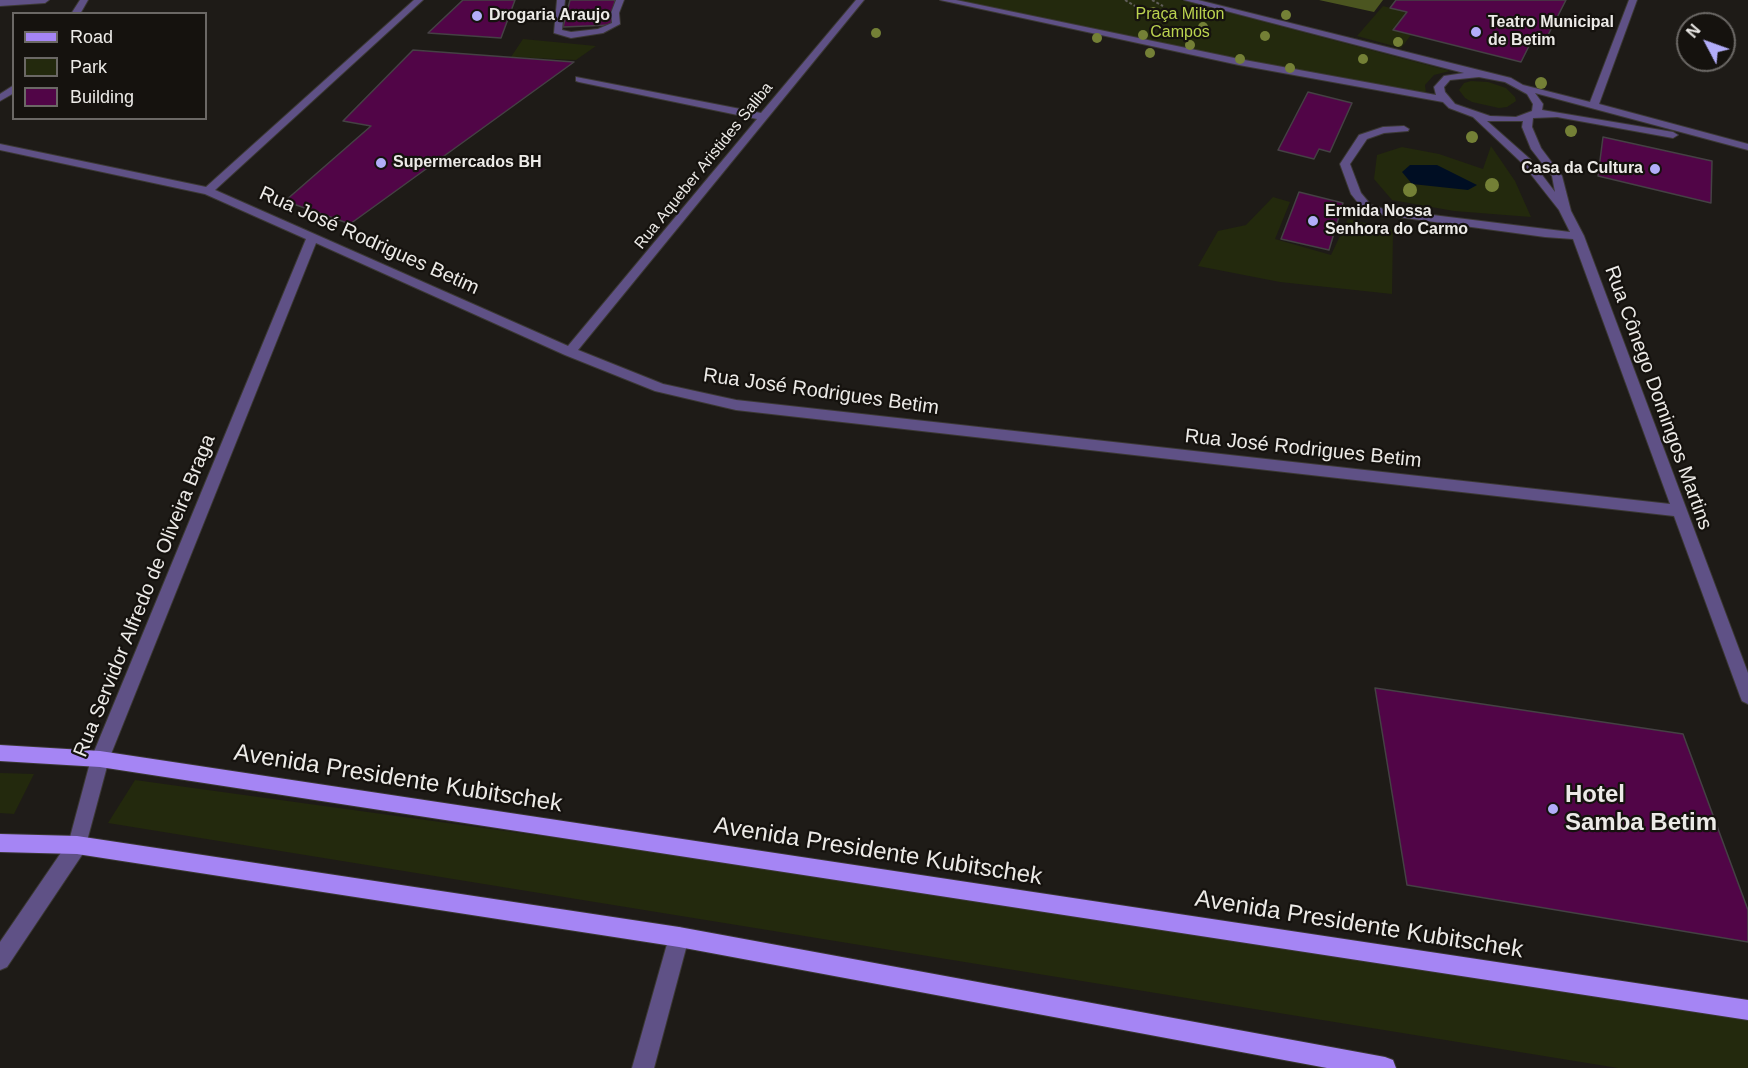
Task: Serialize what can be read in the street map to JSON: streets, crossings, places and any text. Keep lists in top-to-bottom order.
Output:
{
  "streets": {
    "main road": ["Avenida Presidente Kubitschek"],
    "street": [
      "Rua Aqueber Aristides Saliba",
      "Rua José Rodrigues Betim",
      "Rua Cônego Domingos Martins",
      "Rua Servidor Alfredo de Oliveira Braga"
    ]
  },
  "crossings": [
    ["Rua Aqueber Aristides Saliba", "Rua José Rodrigues Betim"],
    ["Rua José Rodrigues Betim", "Rua Cônego Domingos Martins"],
    ["Rua José Rodrigues Betim", "Rua Servidor Alfredo de Oliveira Braga"],
    ["Rua Servidor Alfredo de Oliveira Braga", "Avenida Presidente Kubitschek"]
  ],
  "parks": ["Praça Milton Campos"],
  "places": [
    "Drogaria Araujo",
    "Teatro Municipal de Betim",
    "Supermercados BH",
    "Casa da Cultura",
    "Ermida Nossa Senhora do Carmo",
    "Hotel Samba Betim"
  ],
  "legend": ["Road", "Park", "Building"],
  "north": "top left"
}
